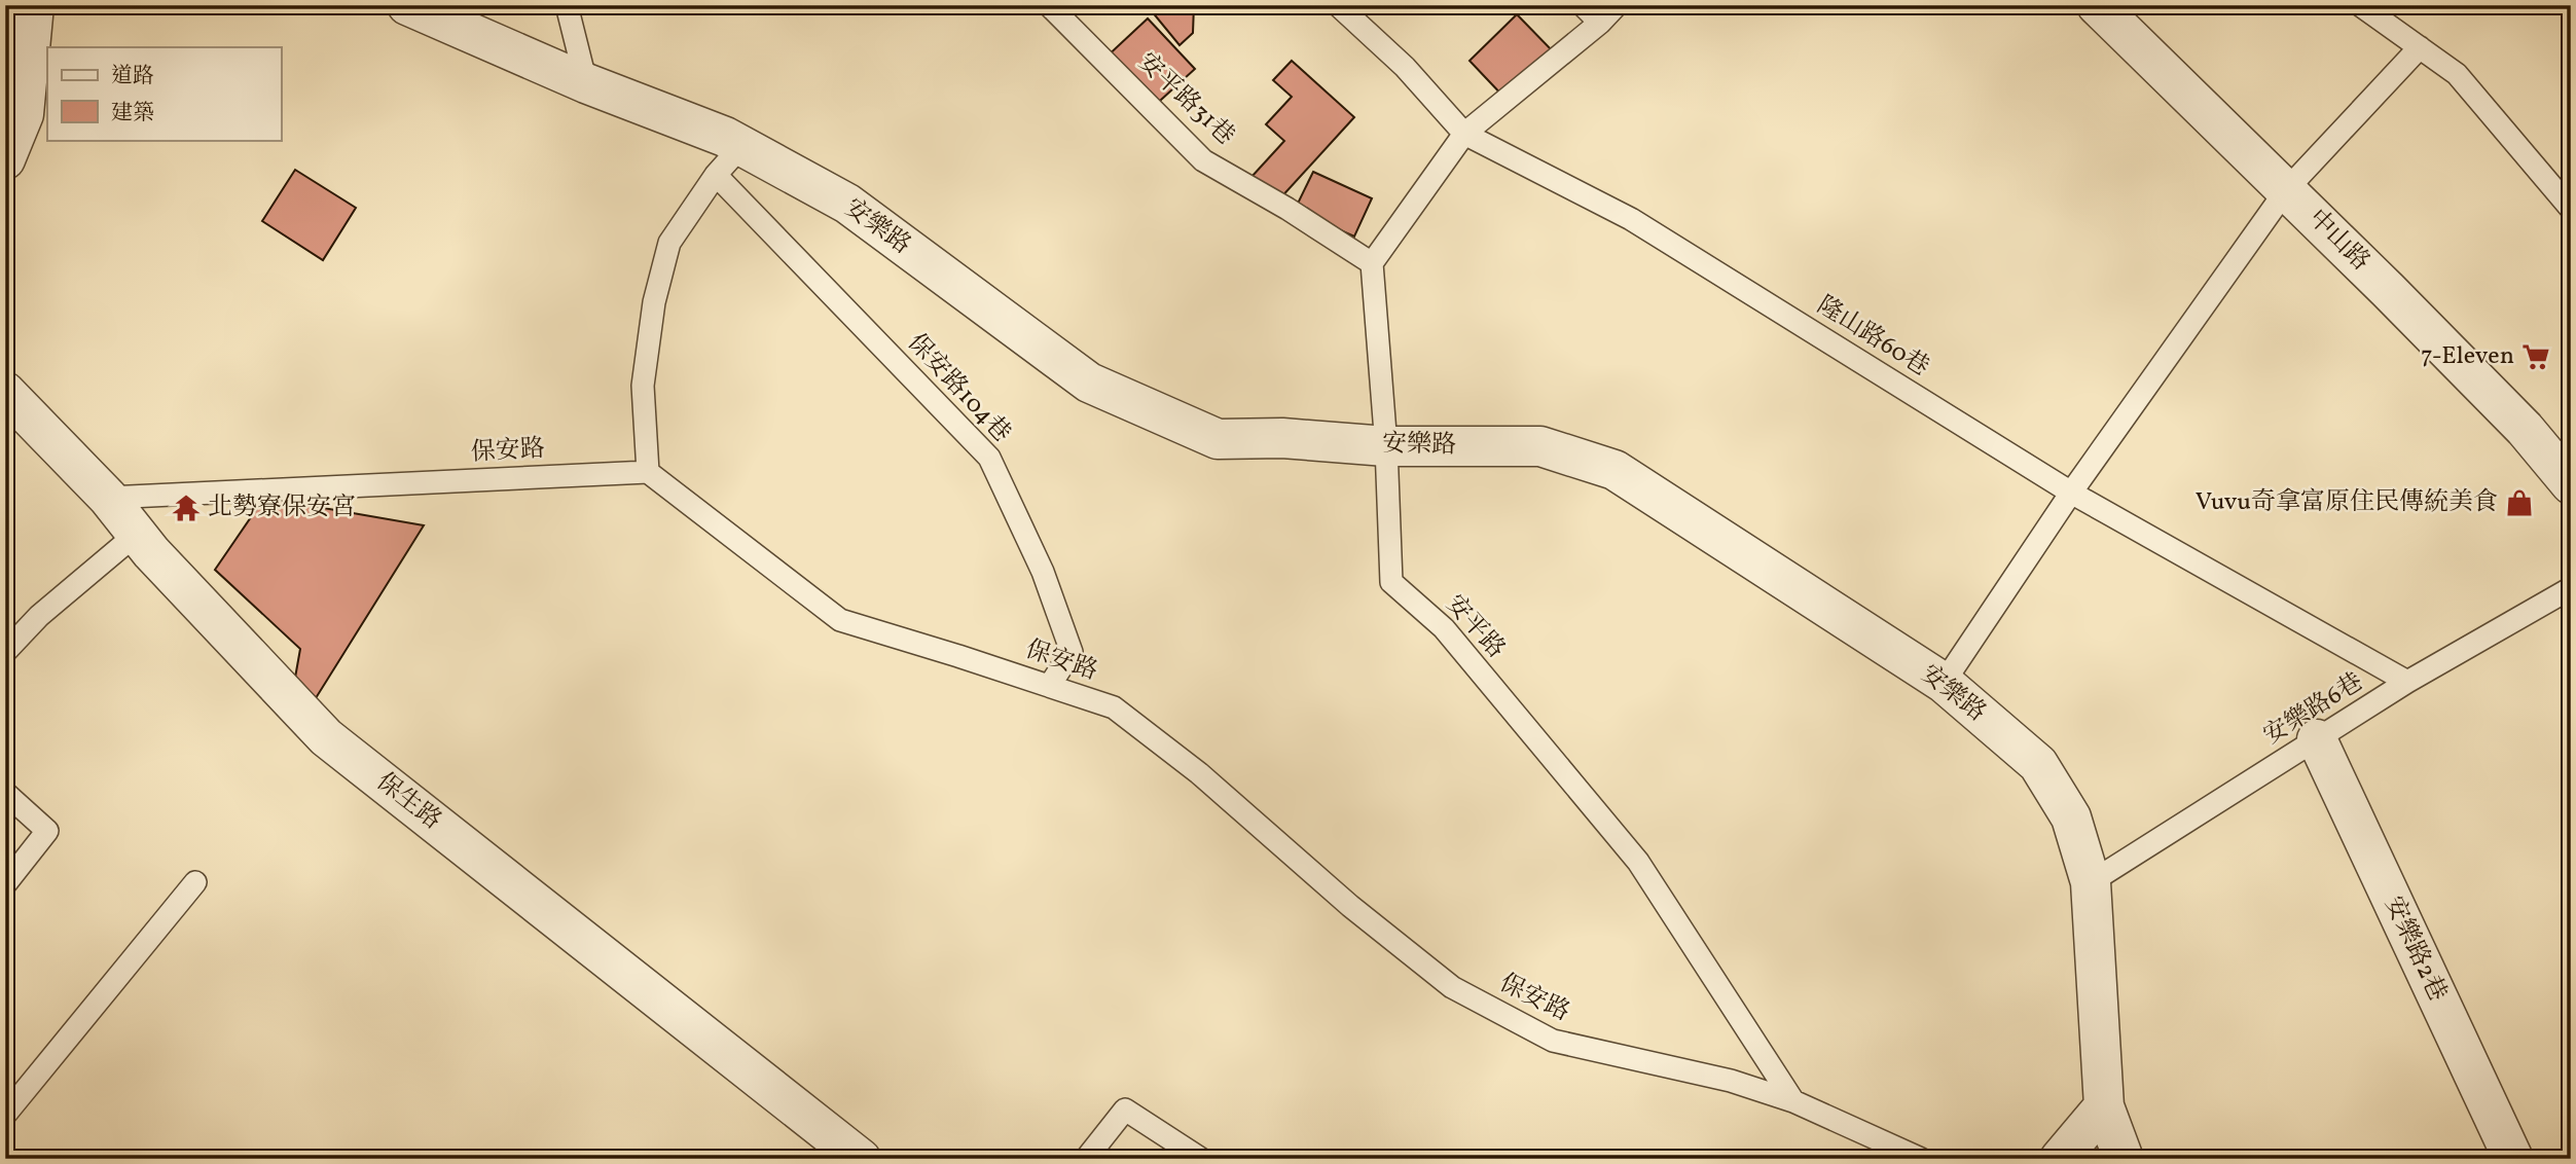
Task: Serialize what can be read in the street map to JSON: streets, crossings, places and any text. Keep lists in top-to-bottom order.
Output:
{
  "streets": {
    "street": [
      "安樂路",
      "中山路",
      "保生路",
      "安樂路2巷"
    ],
    "lane": [
      "安平路31巷",
      "隆山路60巷",
      "保安路104巷",
      "保安路",
      "安平路",
      "安樂路6巷"
    ]
  },
  "crossings": [
    ["安平路31巷", "安平路"],
    ["安樂路", "安平路"],
    ["安樂路", "安樂路6巷"],
    ["隆山路60巷", "安樂路6巷"],
    ["保安路104巷", "保安路"],
    ["保安路", "安平路"],
    ["保安路", "保生路"],
    ["安樂路6巷", "安樂路2巷"]
  ],
  "places": {
    "supermarket": ["7-Eleven"],
    "shop": ["Vuvu奇拿富原住民傳統美食"],
    "temple": ["北勢寮保安宮"]
  },
  "legend": ["道路", "建築"]
}
